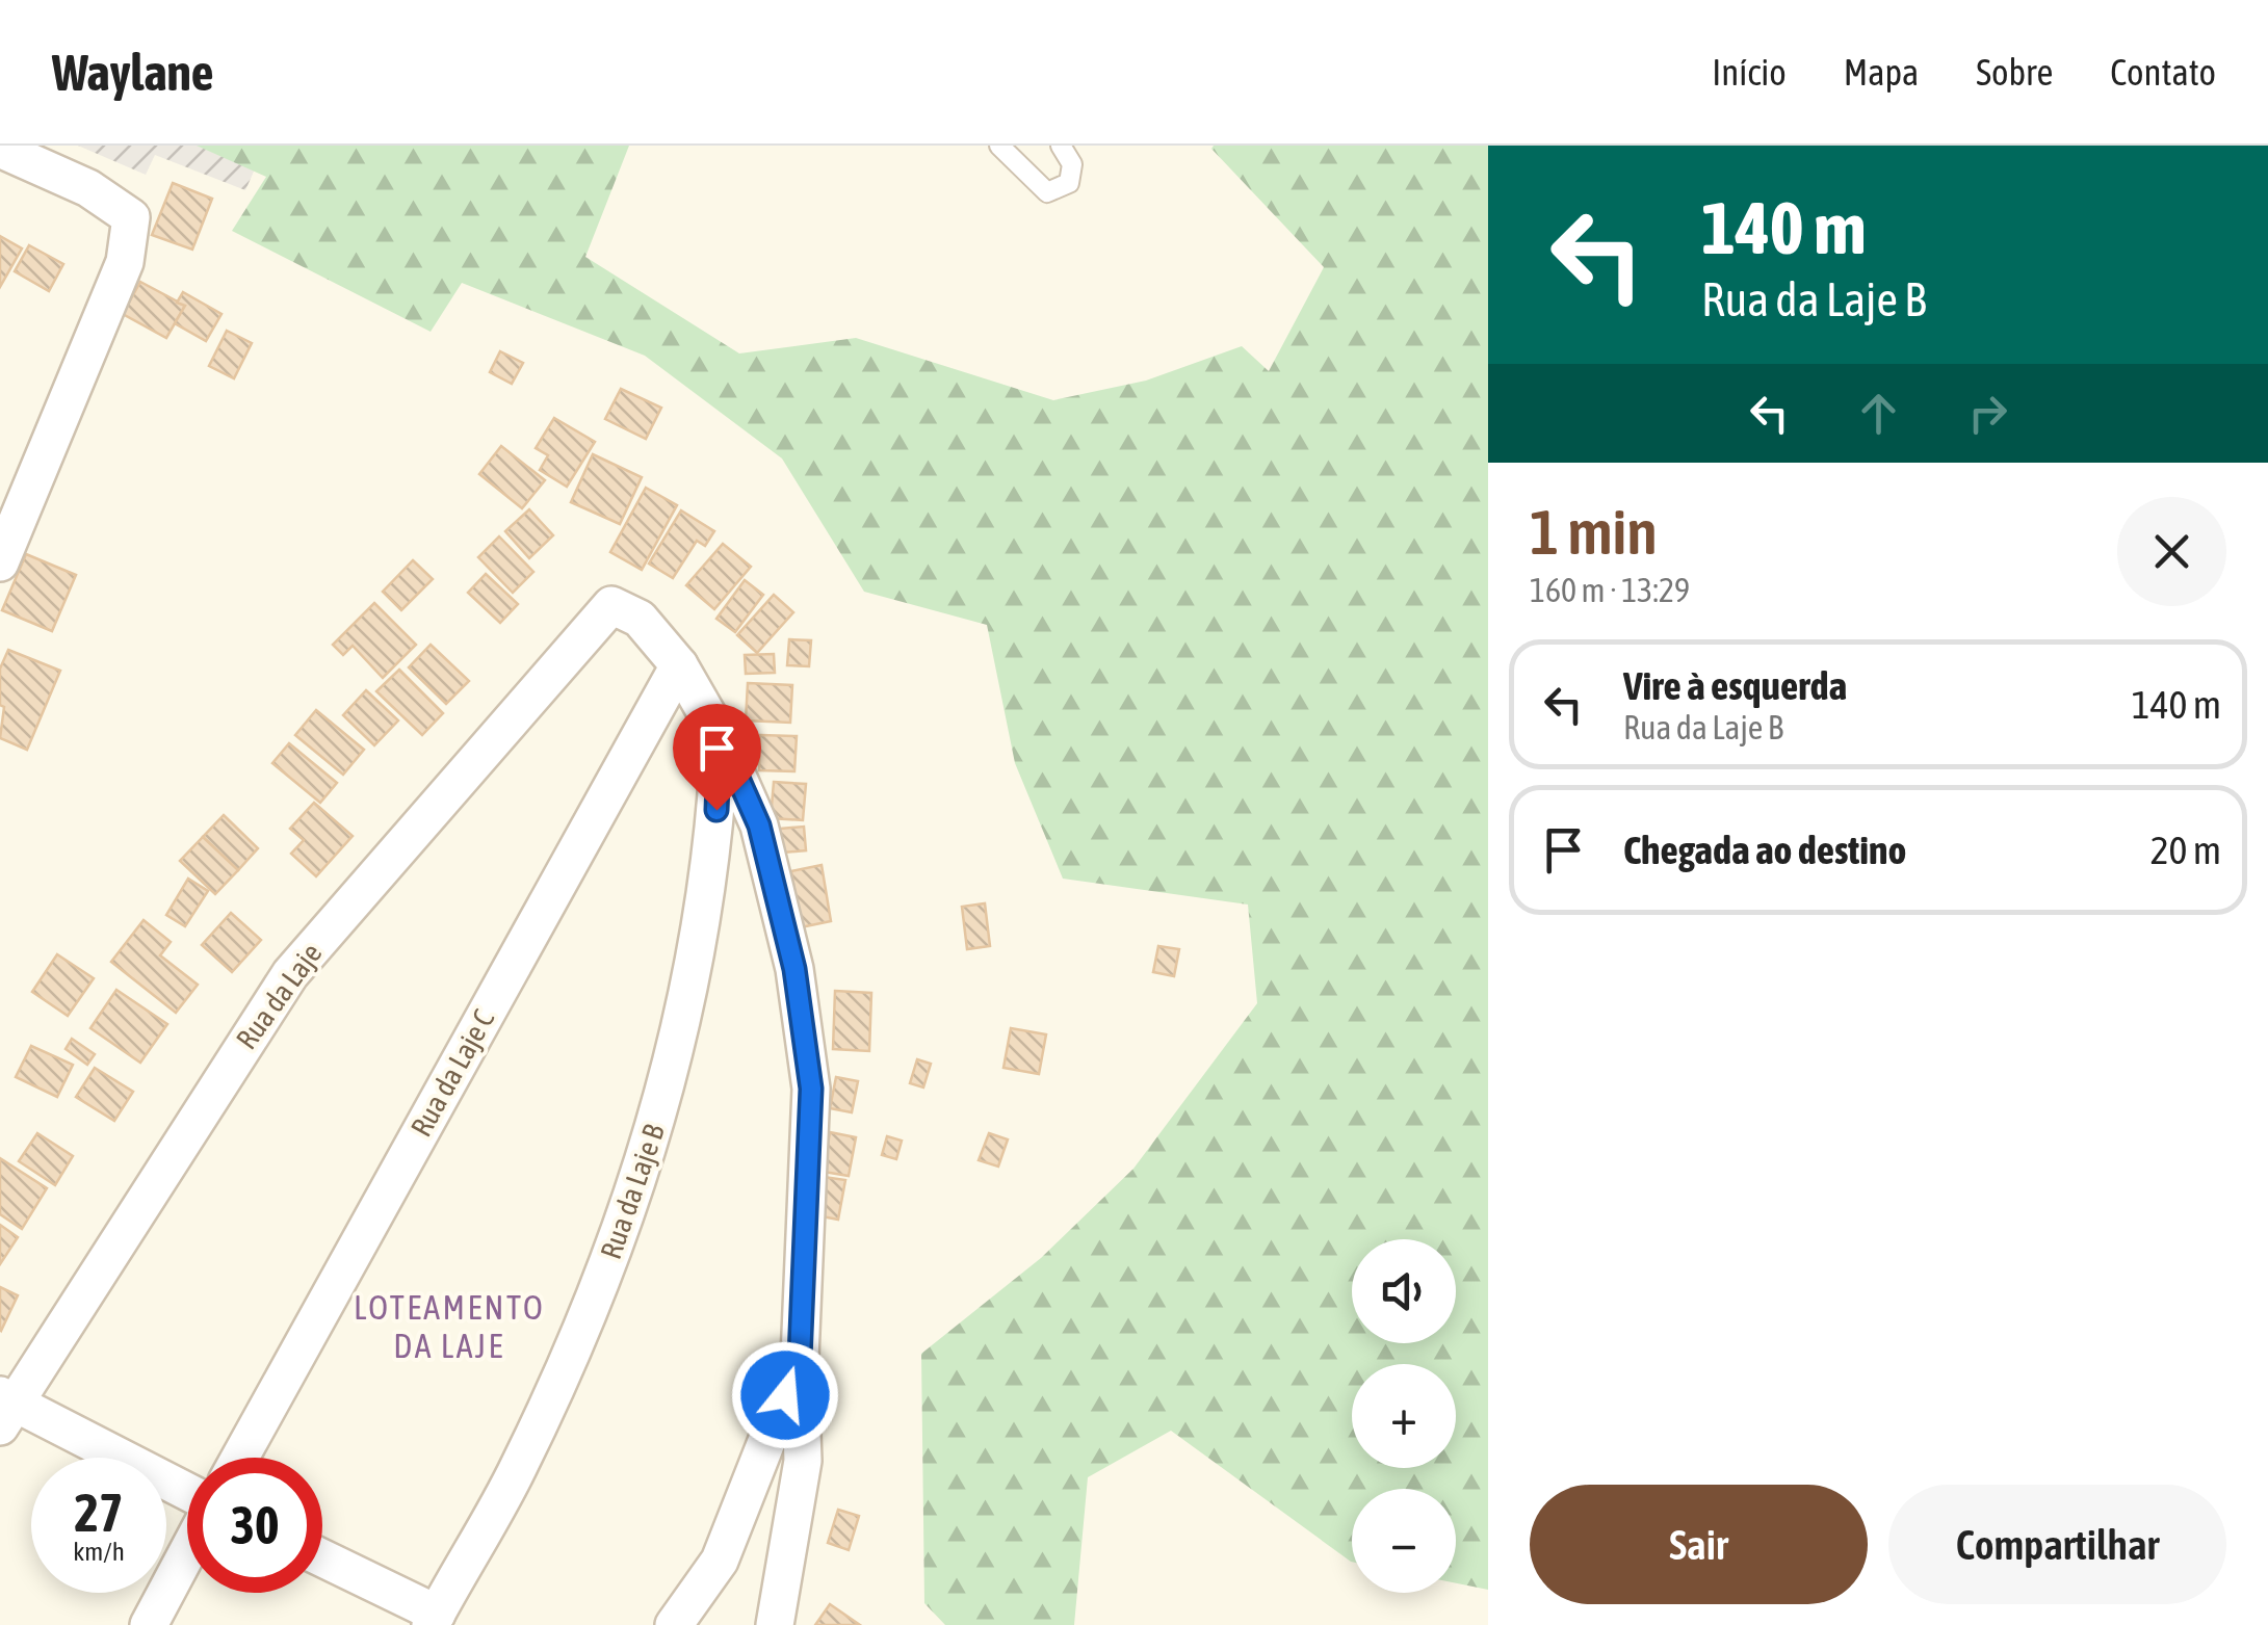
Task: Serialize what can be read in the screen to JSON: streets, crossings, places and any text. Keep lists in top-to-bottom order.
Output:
{
  "streets": {
    "street": ["Rua da Laje", "Rua da Laje C", "Rua da Laje B"]
  },
  "crossings": [
    ["Rua da Laje", "Rua da Laje C"]
  ],
  "districts": ["LOTEAMENTO DA LAJE"],
  "page": {
    "header": "Waylane",
    "nav": [
      "Início",
      "Mapa",
      "Sobre",
      "Contato"
    ],
    "turn": ["140 m", "Rua da Laje B"],
    "heading": ["1 min", "160 m · 13:29"],
    "list": [
      {
        "name": "Vire à esquerda",
        "note": "Rua da Laje B",
        "value": "140 m"
      },
      {
        "name": "Chegada ao destino",
        "value": "20 m"
      }
    ],
    "map_buttons": ["+", "−"],
    "speed": "27 km/h",
    "limit": "30",
    "buttons": ["Sair", "Compartilhar"]
  }
}
